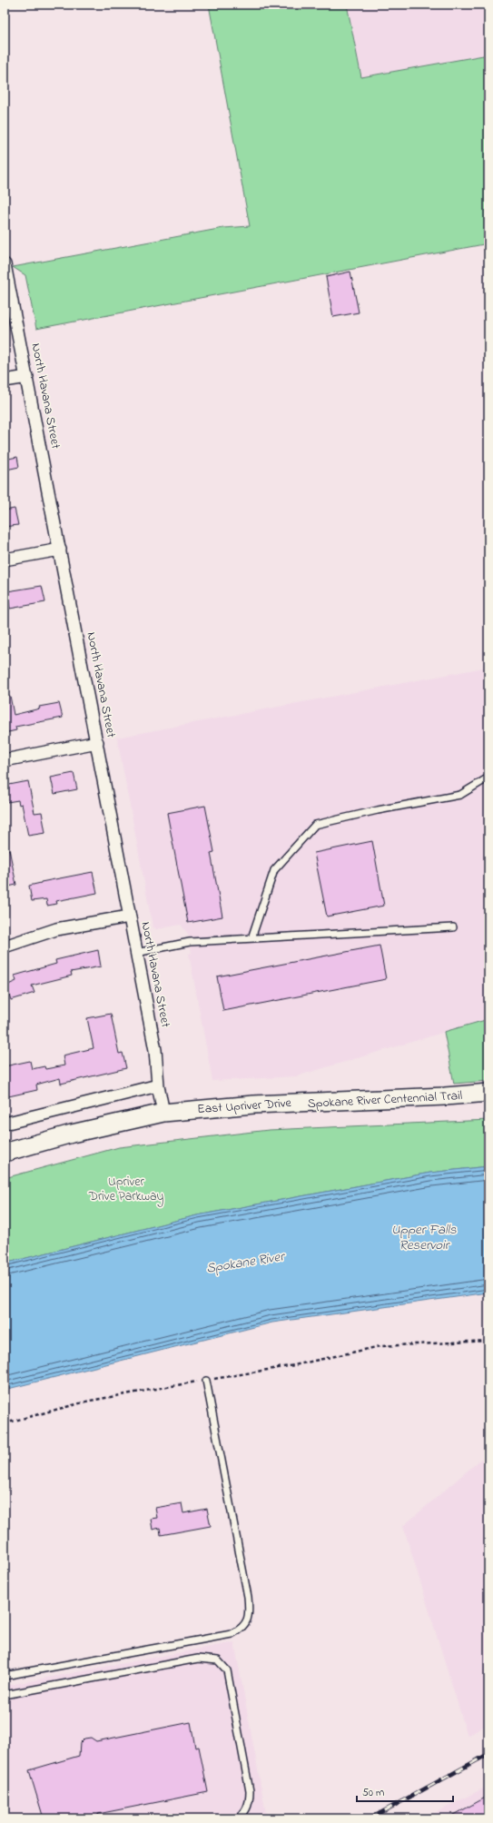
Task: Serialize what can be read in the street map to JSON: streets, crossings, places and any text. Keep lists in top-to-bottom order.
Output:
{
  "streets": {
    "street": ["North Havana Street", "East Upriver Drive"]
  },
  "crossings": [
    ["North Havana Street", "East Upriver Drive"]
  ],
  "water": ["Upper Falls Reservoir", "Spokane River"],
  "parks": ["Upriver Drive Parkway"],
  "scale_bar": "50 m"
}
